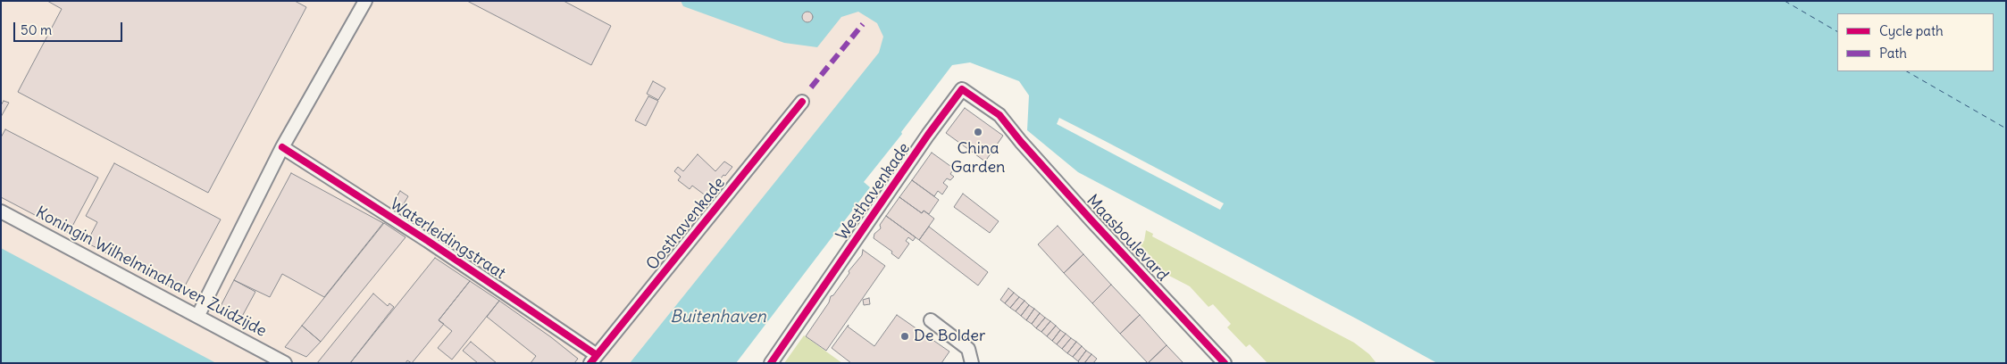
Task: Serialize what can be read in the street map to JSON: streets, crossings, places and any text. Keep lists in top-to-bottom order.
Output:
{
  "streets": {
    "street": [
      "Westhavenkade",
      "Oosthavenkade",
      "Maasboulevard",
      "Waterleidingstraat",
      "Koningin Wilhelminahaven Zuidzijde"
    ]
  },
  "crossings": [
    ["Westhavenkade", "Maasboulevard"],
    ["Oosthavenkade", "Waterleidingstraat"]
  ],
  "water": ["Buitenhaven"],
  "places": ["China Garden", "De Bolder"],
  "legend": ["Cycle path", "Path"],
  "scale_bar": "50 m"
}
